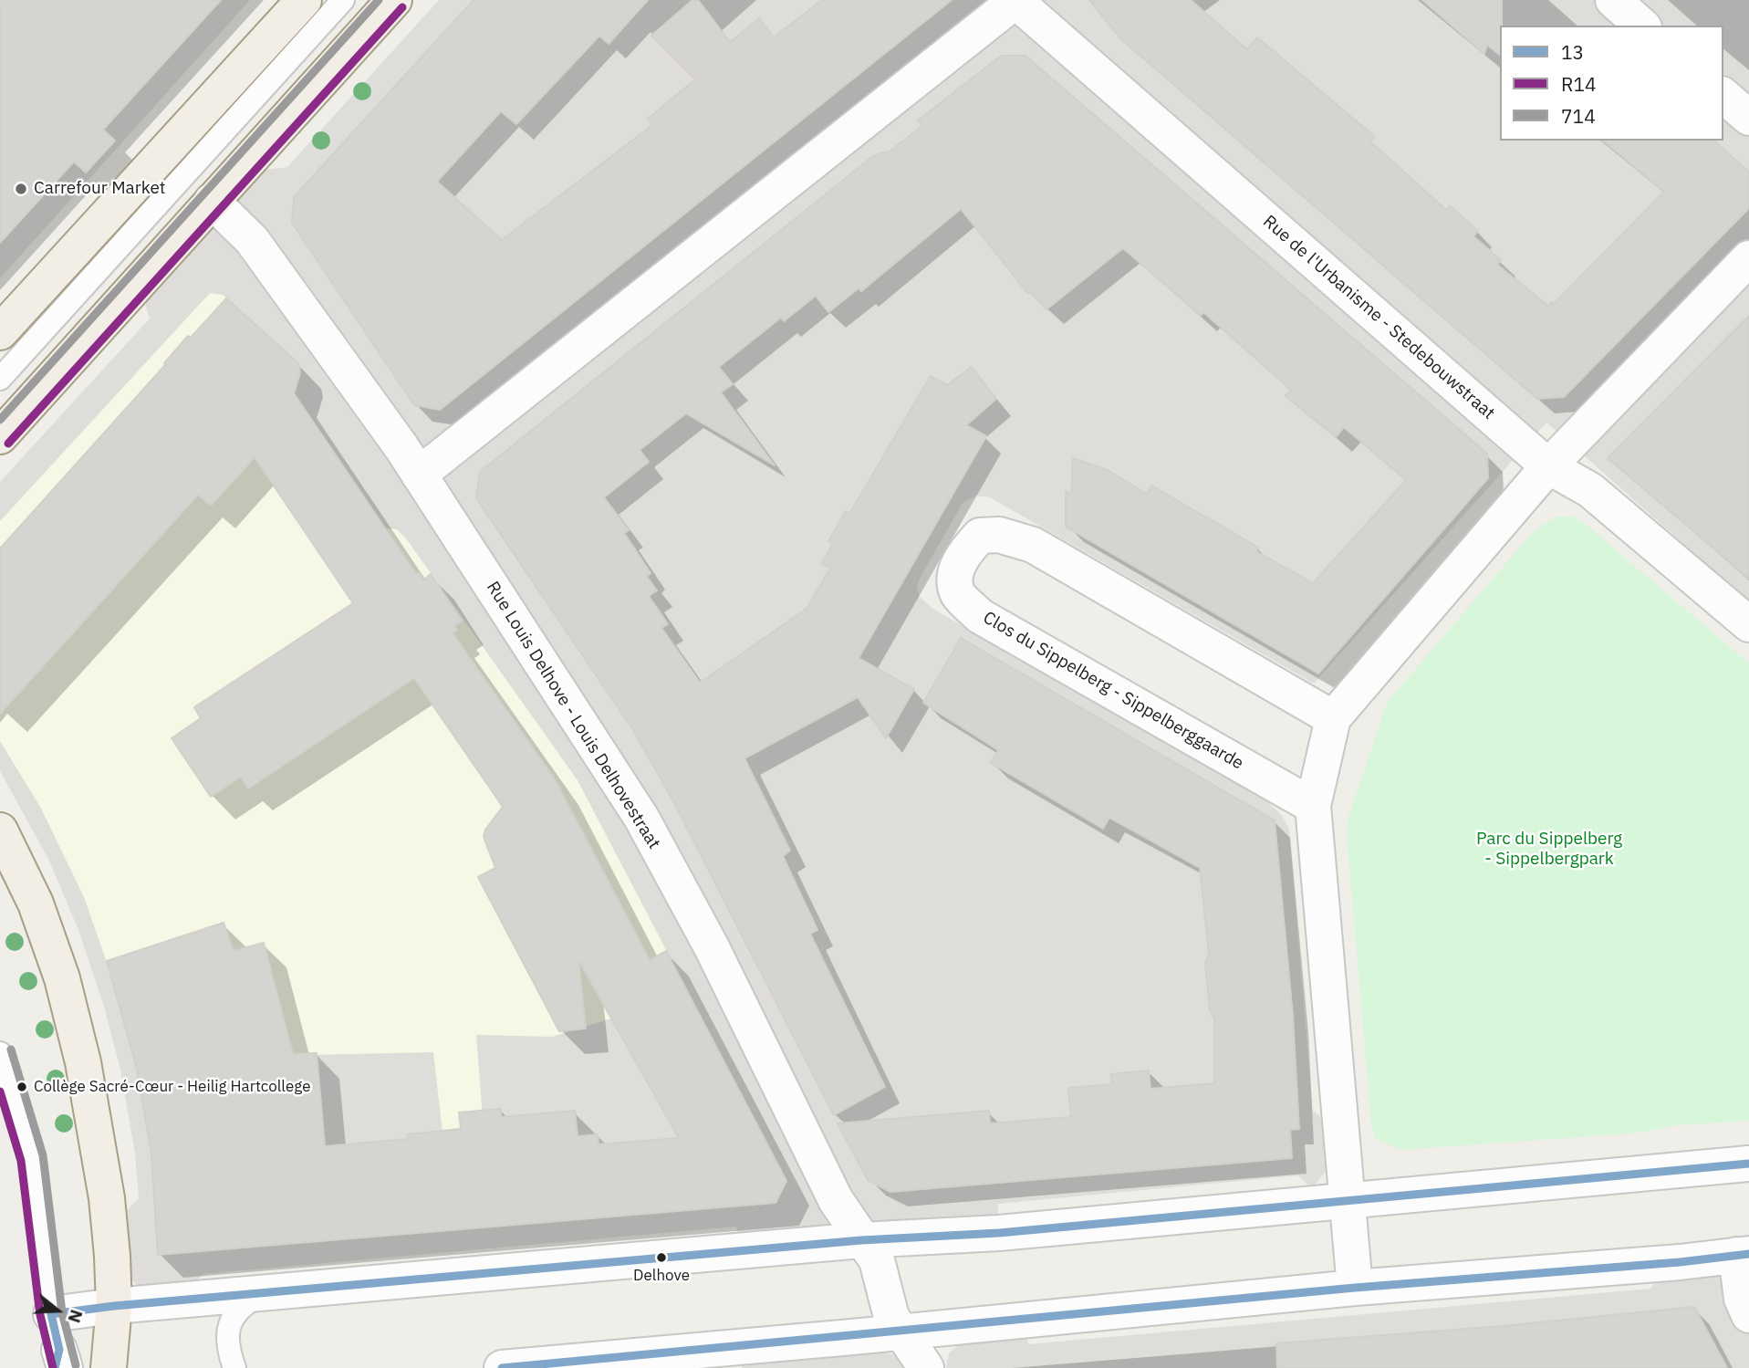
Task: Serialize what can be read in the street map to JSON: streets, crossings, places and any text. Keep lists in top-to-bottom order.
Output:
{
  "streets": {
    "street": ["Rue de l'Urbanisme - Stedebouwstraat", "Clos du Sippelberg - Sippelberggaarde", "Rue Louis Delhove - Louis Delhovestraat"]
  },
  "parks": ["Parc du Sippelberg - Sippelbergpark"],
  "places": ["Carrefour Market", "Collège Sacré-Cœur - Heilig Hartcollege", "Delhove"],
  "lines": ["transit line 714", "transit line R14", "transit line 13"],
  "legend": ["13", "R14", "714"],
  "north": "right"
}
